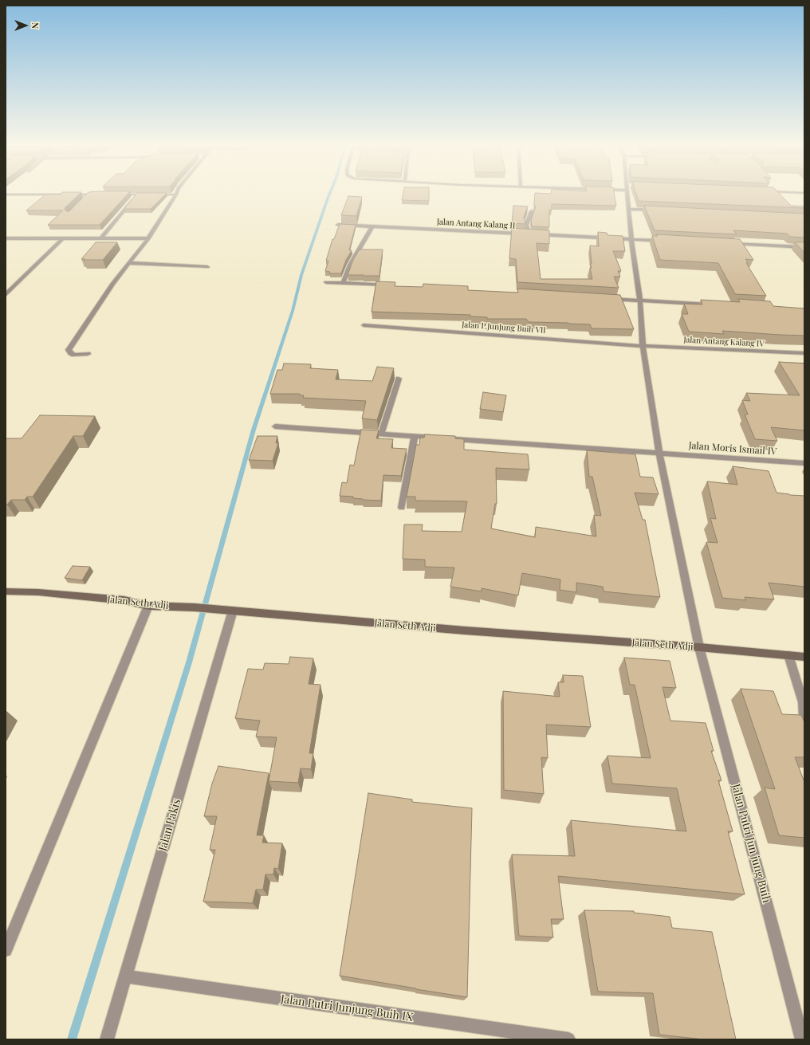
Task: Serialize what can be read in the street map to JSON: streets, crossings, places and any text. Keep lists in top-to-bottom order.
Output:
{
  "streets": {
    "street": [
      "Jalan Antang Kalang II",
      "Jalan P.JunJung Buih VII",
      "Jalan Antang Kalang IV",
      "Jalan Moris Ismail IV",
      "Jalan Seth Adji",
      "Jalan Pakis",
      "Jalan Putri Jun jung Buih",
      "Jalan Putri Junjung Buih IX"
    ]
  },
  "crossings": [
    ["Jalan Antang Kalang II", "Jalan Putri Jun jung Buih"],
    ["Jalan P.JunJung Buih VII", "Jalan Antang Kalang IV"],
    ["Jalan P.JunJung Buih VII", "Jalan Putri Jun jung Buih"],
    ["Jalan Antang Kalang IV", "Jalan Putri Jun jung Buih"],
    ["Jalan Moris Ismail IV", "Jalan Putri Jun jung Buih"],
    ["Jalan Seth Adji", "Jalan Pakis"],
    ["Jalan Seth Adji", "Jalan Putri Jun jung Buih"],
    ["Jalan Pakis", "Jalan Putri Junjung Buih IX"]
  ],
  "north": "right"
}
